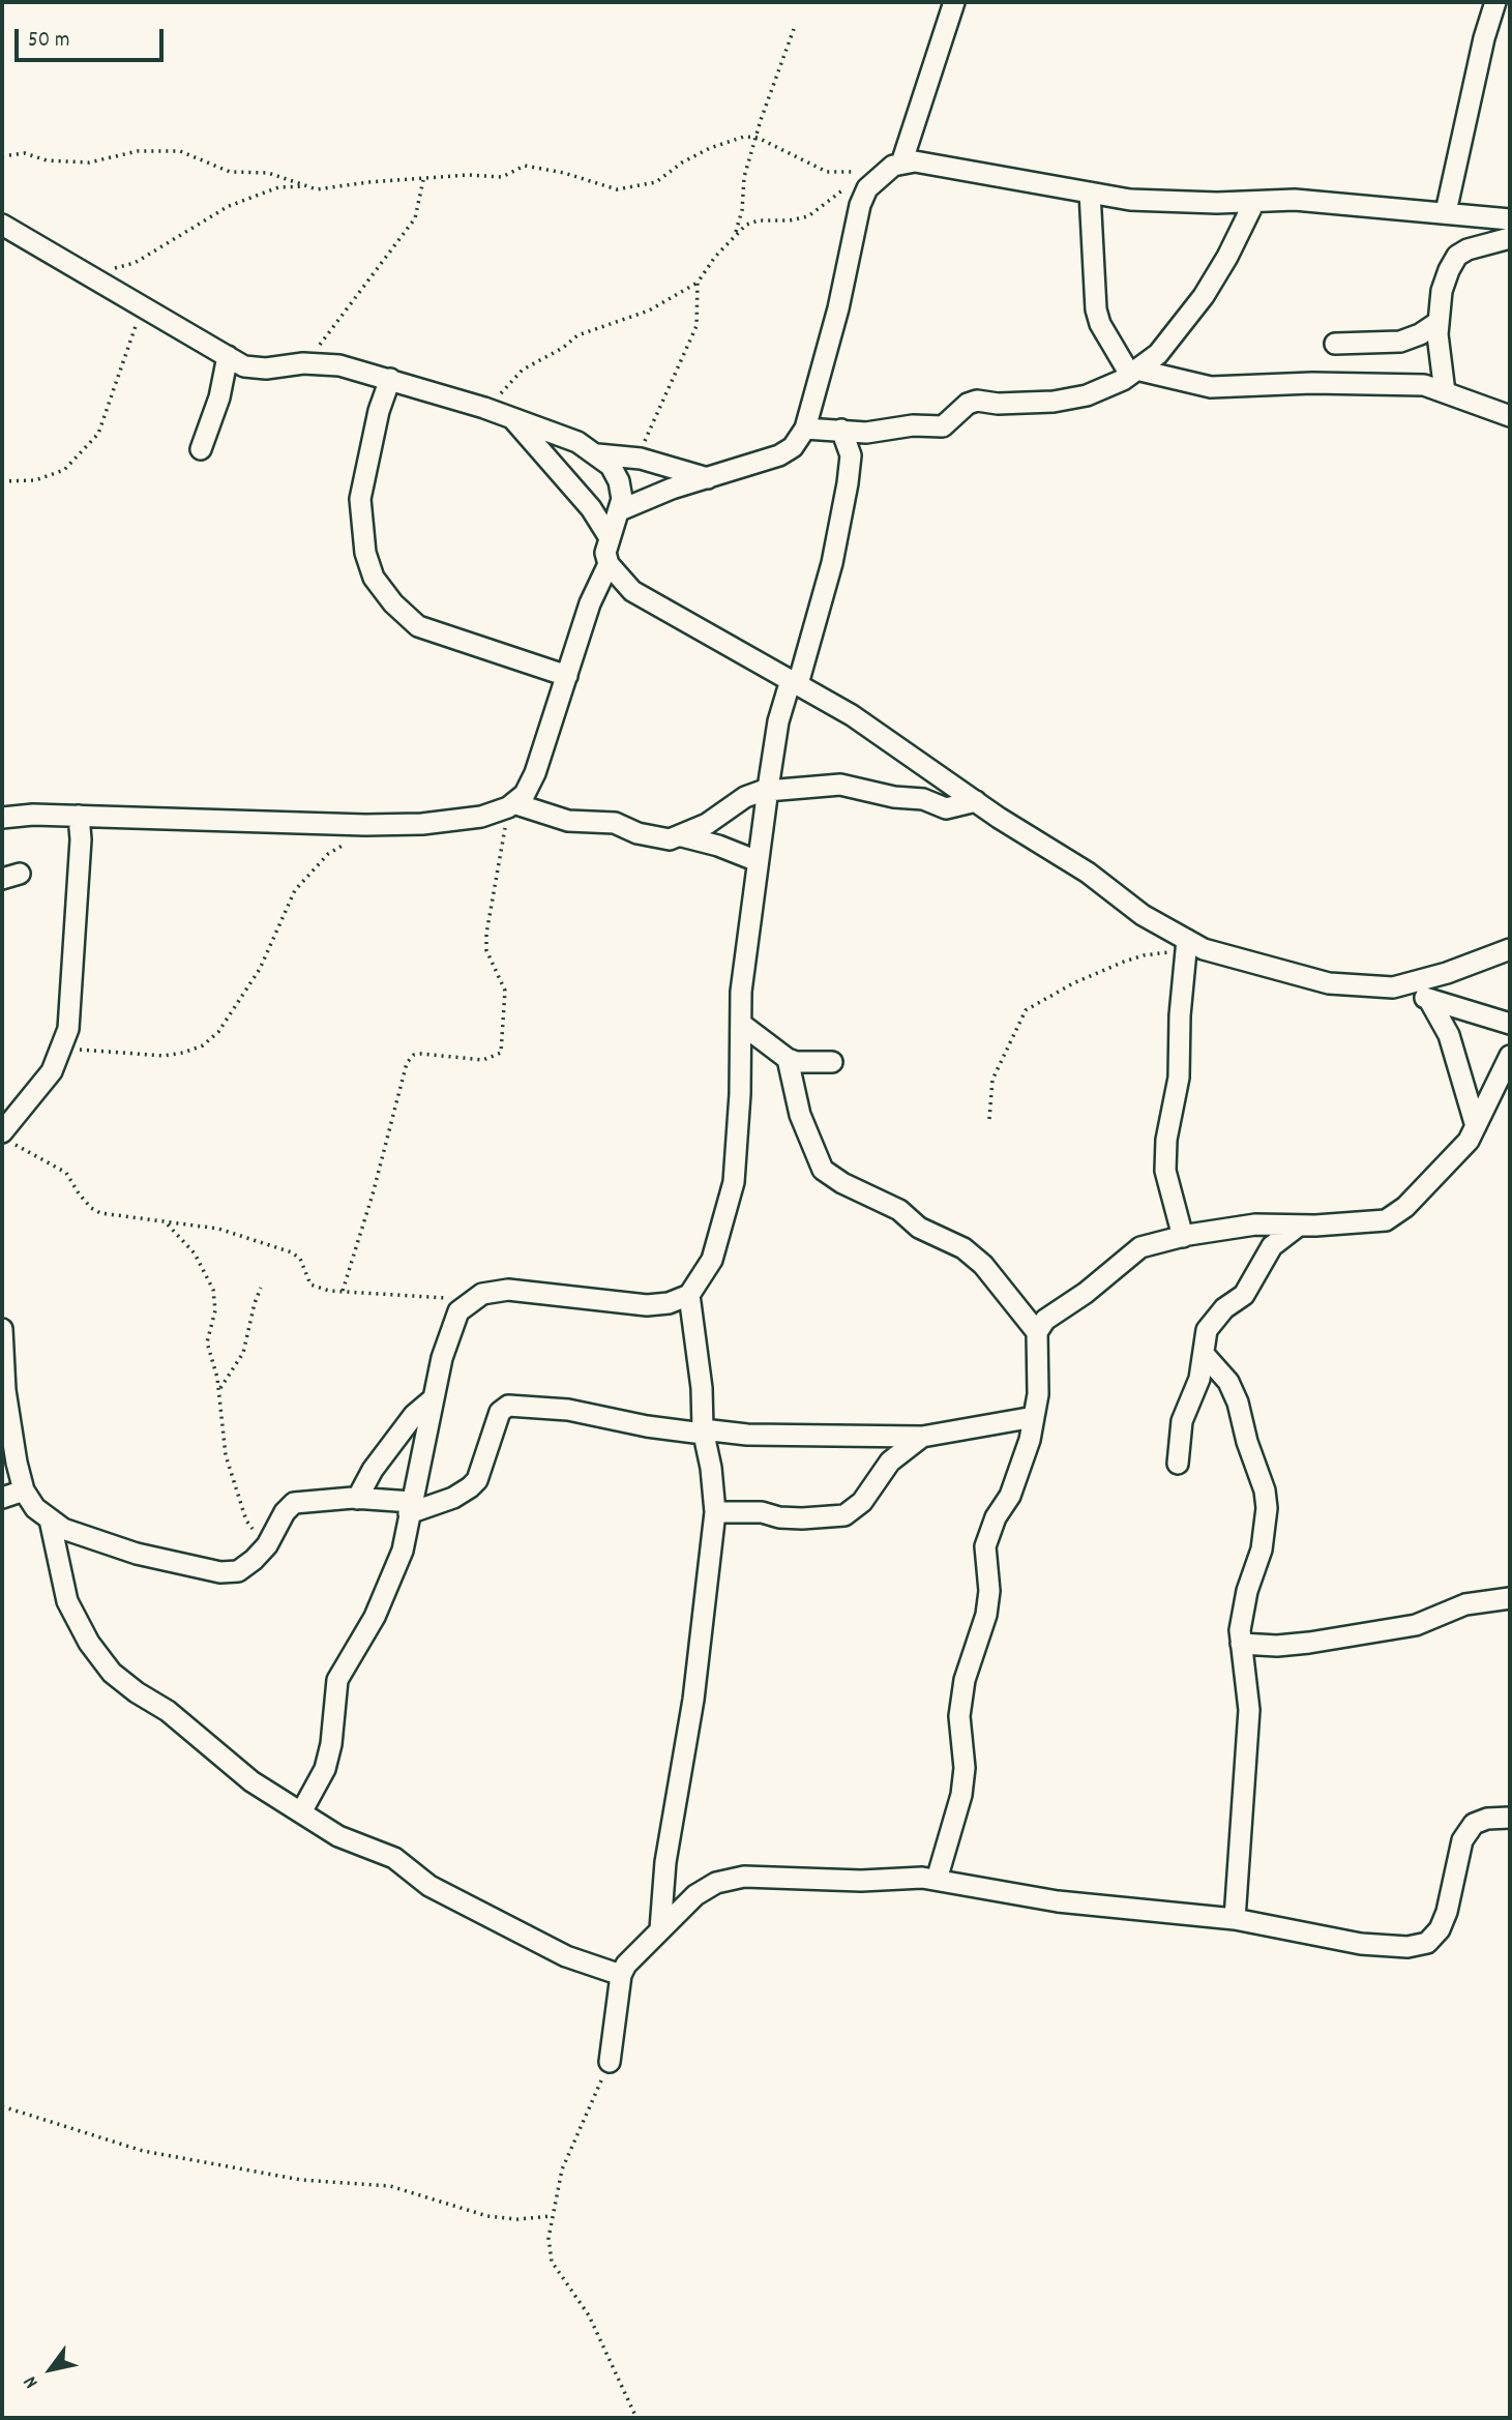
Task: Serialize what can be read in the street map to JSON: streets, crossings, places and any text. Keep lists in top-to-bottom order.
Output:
{
  "scale_bar": "50 m",
  "north": "bottom left"
}
